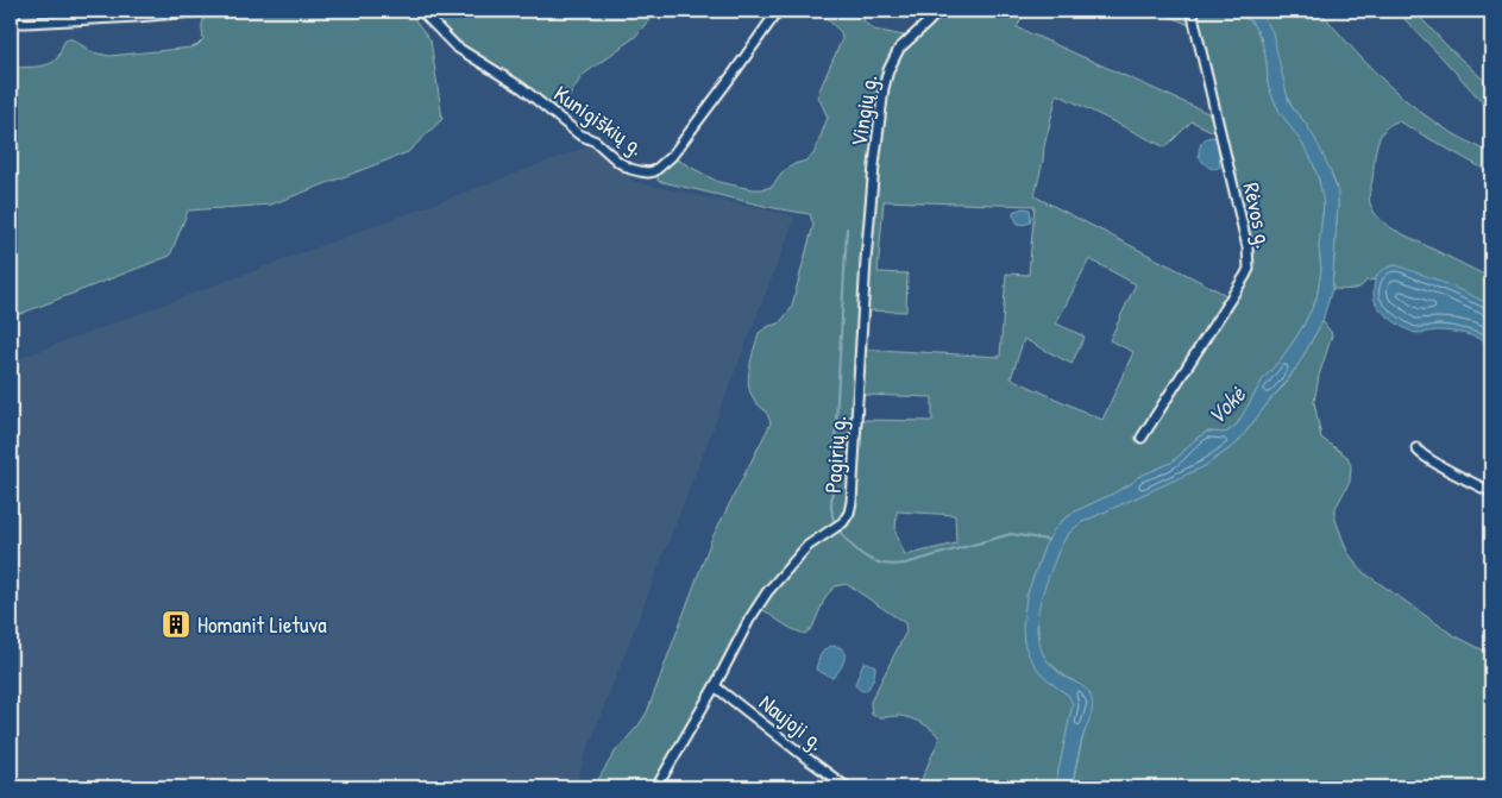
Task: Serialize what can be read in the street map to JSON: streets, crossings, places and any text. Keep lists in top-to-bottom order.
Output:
{
  "streets": {
    "street": [
      "Vingių g.",
      "Kunigiškių g.",
      "Rėvos g.",
      "Pagirių g.",
      "Naujoji g."
    ]
  },
  "crossings": [
    ["Vingių g.", "Pagirių g."],
    ["Pagirių g.", "Naujoji g."]
  ],
  "water": ["Vokė"],
  "places": {
    "building": ["Homanit Lietuva"]
  }
}
